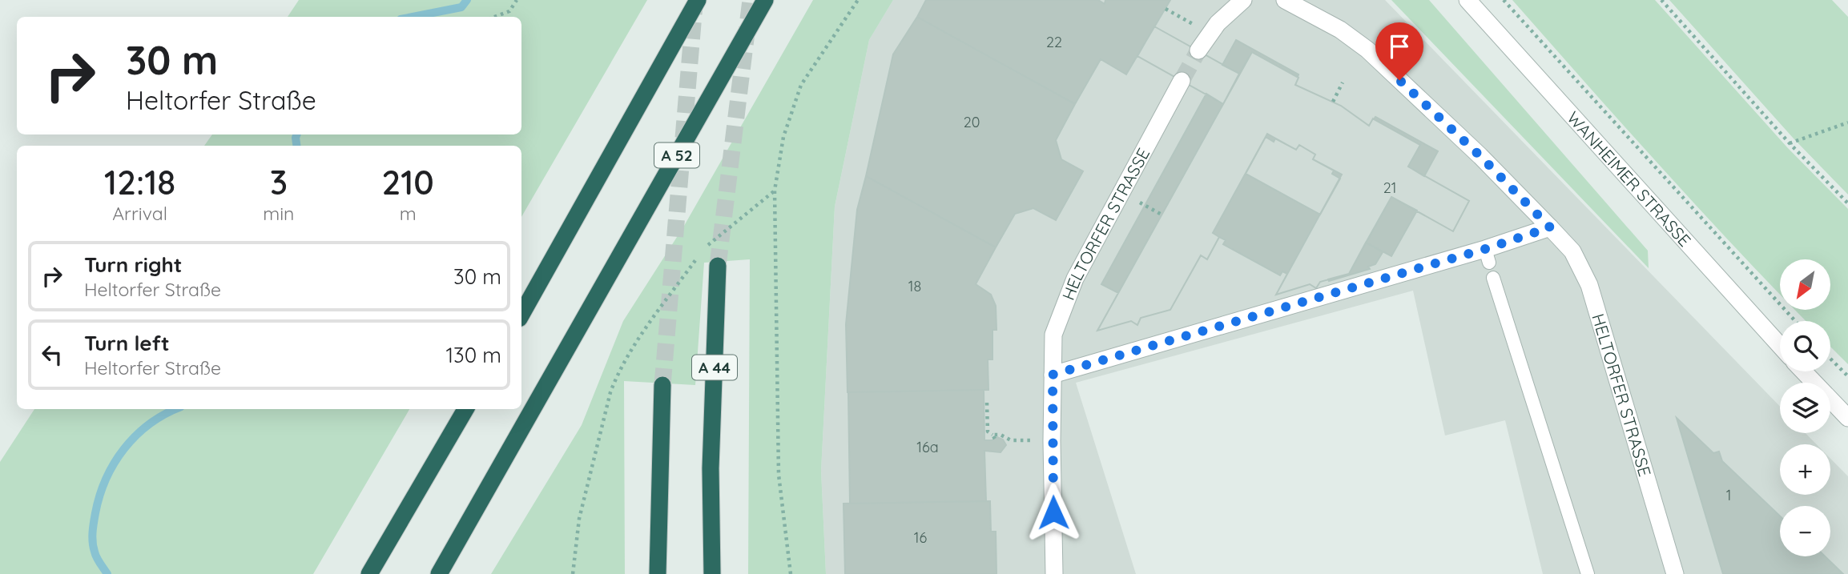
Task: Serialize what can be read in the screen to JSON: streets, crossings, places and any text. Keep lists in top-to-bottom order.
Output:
{
  "streets": {
    "highway": ["A 52", "A 44"],
    "street": ["WANHEIMER STRASSE", "HELTORFER STRASSE"]
  },
  "house_numbers": [
    "22",
    "20",
    "21",
    "18",
    "16a",
    "1",
    "16"
  ],
  "north": "bottom left",
  "page": {
    "turn": ["30 m", "Heltorfer Straße"],
    "eta": [
      "12:18",
      "Arrival",
      "3",
      "min",
      "210",
      "m"
    ],
    "list": [
      {
        "name": "Turn right",
        "note": "Heltorfer Straße",
        "value": "30 m"
      },
      {
        "name": "Turn left",
        "note": "Heltorfer Straße",
        "value": "130 m"
      }
    ],
    "map_buttons": ["+", "−"]
  }
}
